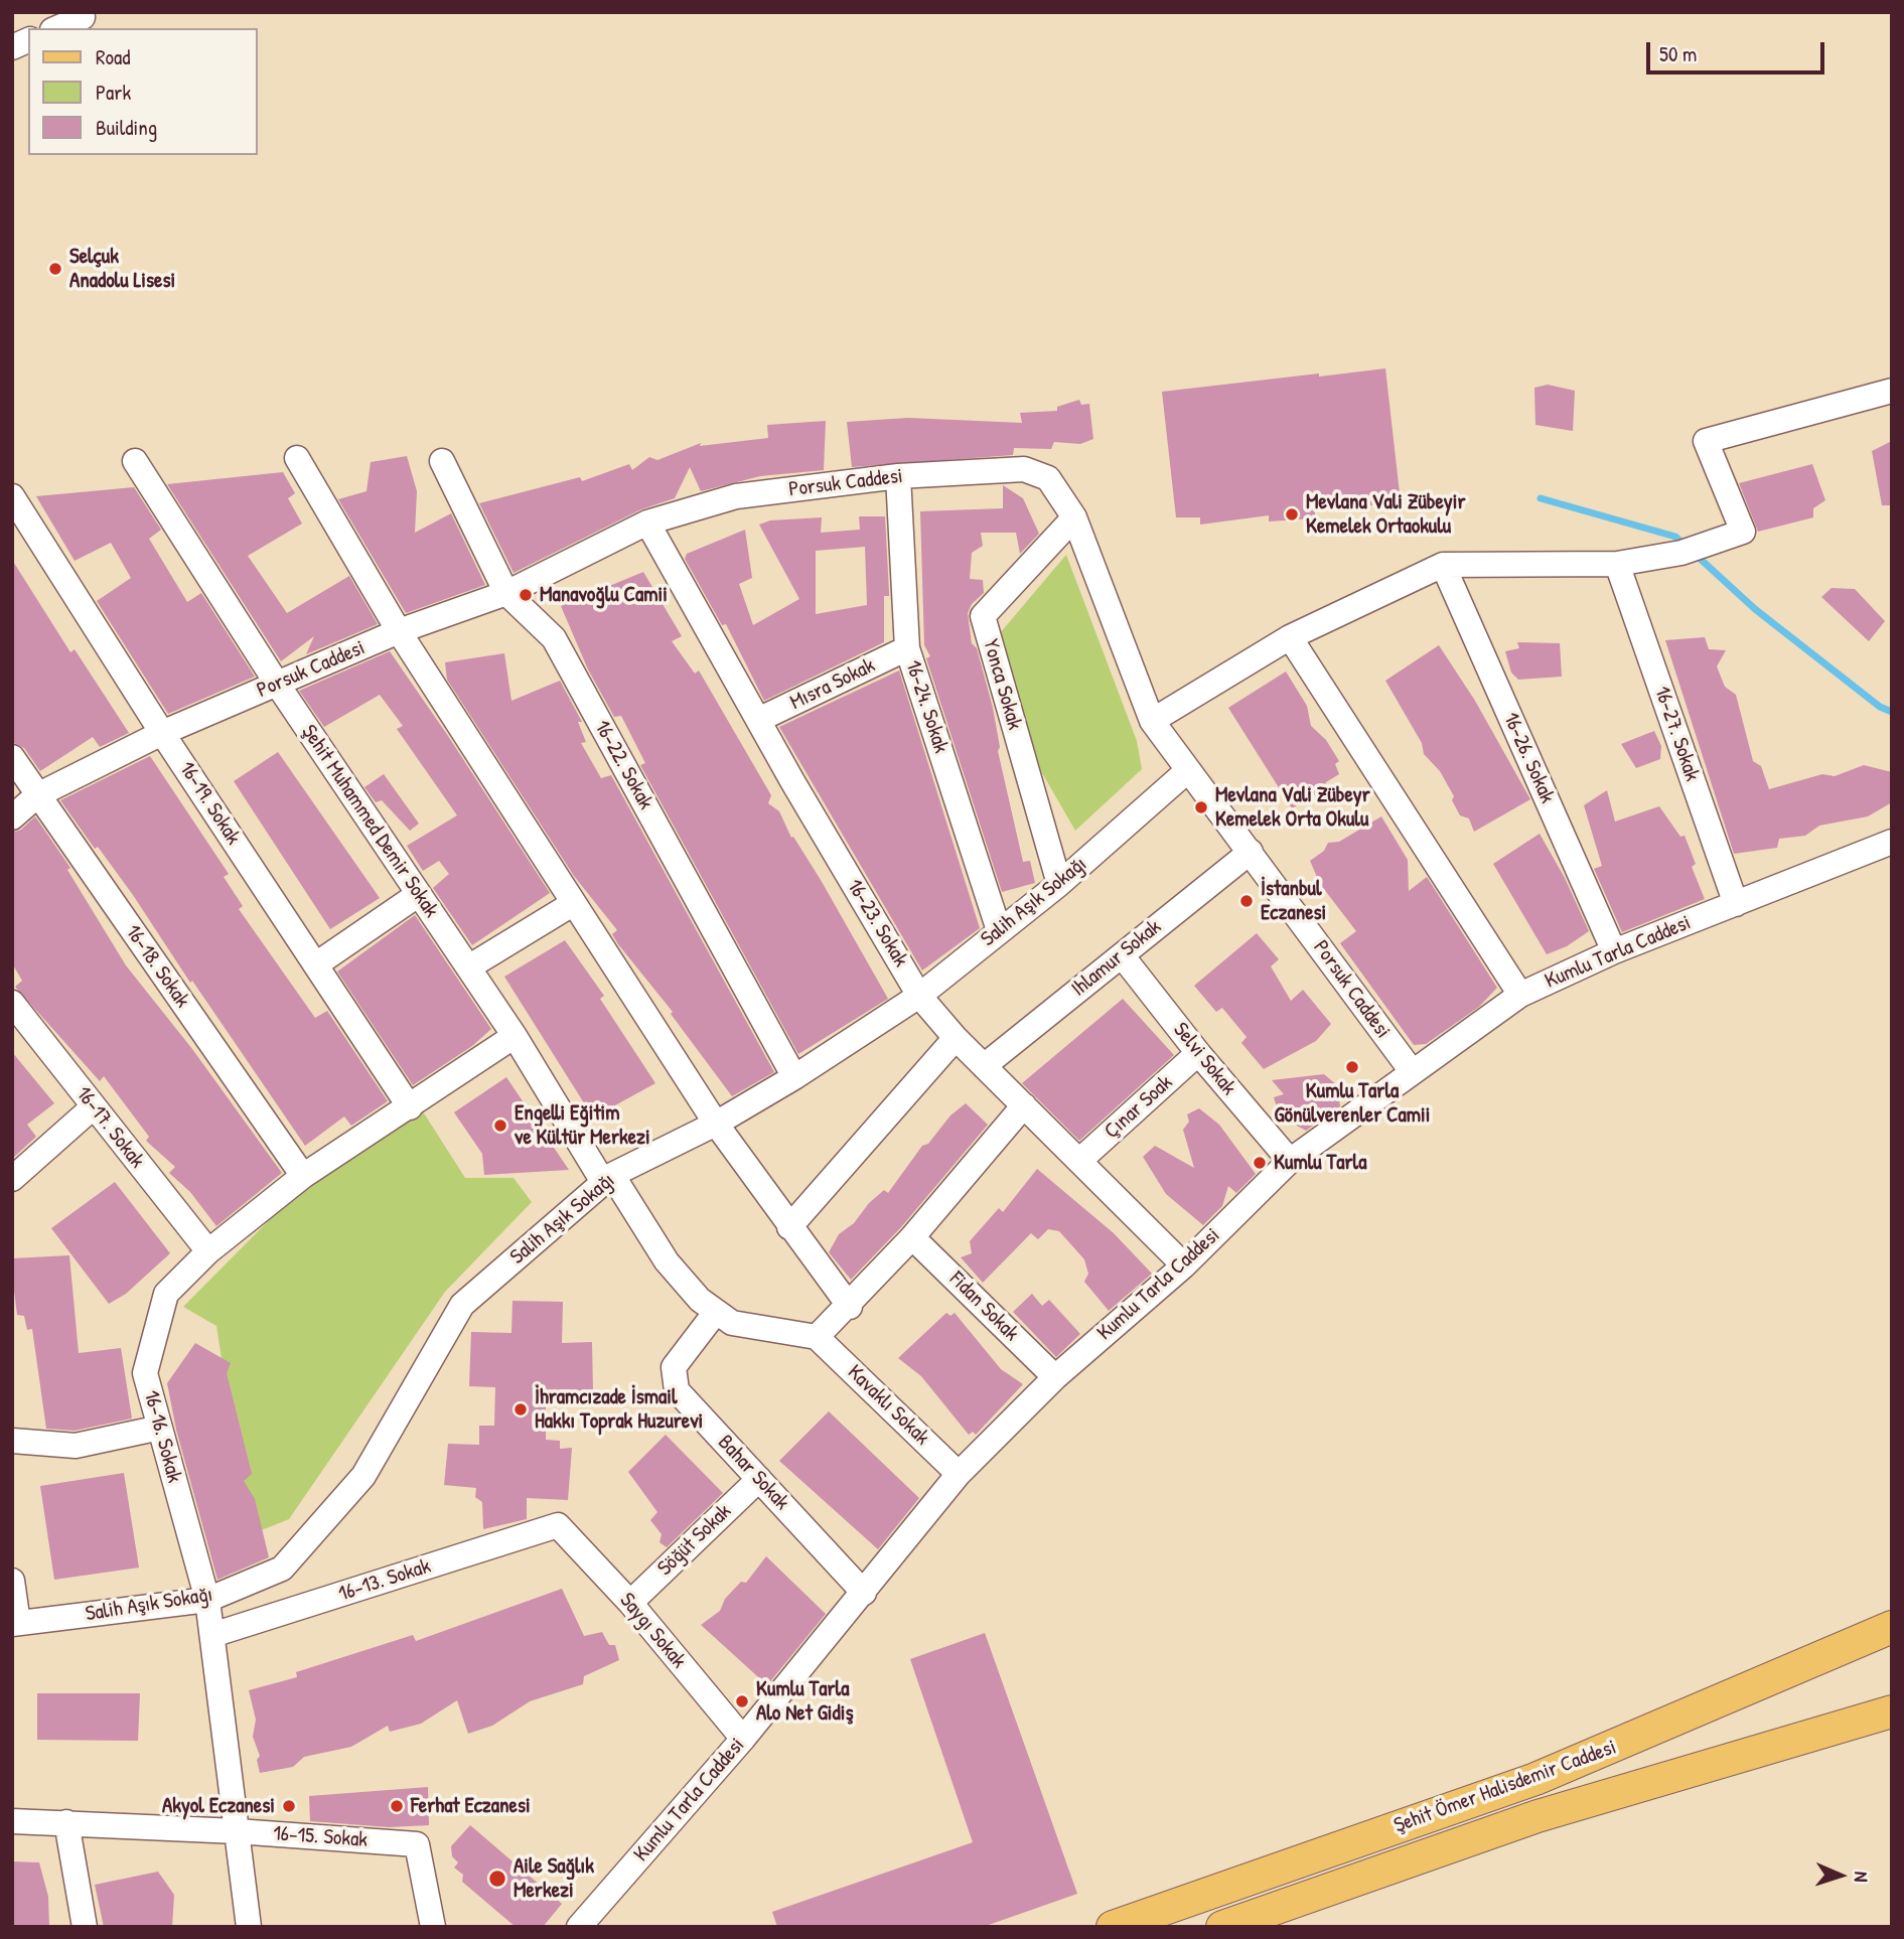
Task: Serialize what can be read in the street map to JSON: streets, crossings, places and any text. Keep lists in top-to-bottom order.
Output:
{
  "streets": {
    "main road": ["Şehit Ömer Halisdemir Caddesi"],
    "street": [
      "Porsuk Caddesi",
      "Mısra Sokak",
      "Yonca Sokak",
      "16-24. Sokak",
      "16-27. Sokak",
      "16-26. Sokak",
      "16-22. Sokak",
      "16-19. Sokak",
      "Şehit Muhammed Demir Sokak",
      "Salih Aşık Sokağı",
      "16-23. Sokak",
      "Kumlu Tarla Caddesi",
      "Ihlamur Sokak",
      "16-18. Sokak",
      "Selvi Sokak",
      "Çınar Soak",
      "16-17. Sokak",
      "Fidan Sokak",
      "Kavaklı Sokak",
      "16-16. Sokak",
      "Bahar Sokak",
      "Söğüt Sokak",
      "16-13. Sokak",
      "Saygı Sokak",
      "16-15. Sokak"
    ]
  },
  "crossings": [
    ["Porsuk Caddesi", "Yonca Sokak"],
    ["Porsuk Caddesi", "16-24. Sokak"],
    ["Porsuk Caddesi", "16-22. Sokak"],
    ["Porsuk Caddesi", "16-19. Sokak"],
    ["Porsuk Caddesi", "Şehit Muhammed Demir Sokak"],
    ["Porsuk Caddesi", "Salih Aşık Sokağı"],
    ["Porsuk Caddesi", "16-23. Sokak"],
    ["Porsuk Caddesi", "Kumlu Tarla Caddesi"],
    ["Porsuk Caddesi", "Ihlamur Sokak"],
    ["Porsuk Caddesi", "16-18. Sokak"],
    ["Mısra Sokak", "16-24. Sokak"],
    ["Mısra Sokak", "16-23. Sokak"],
    ["Yonca Sokak", "Salih Aşık Sokağı"],
    ["16-24. Sokak", "Salih Aşık Sokağı"],
    ["16-27. Sokak", "Kumlu Tarla Caddesi"],
    ["16-26. Sokak", "Kumlu Tarla Caddesi"],
    ["16-22. Sokak", "Salih Aşık Sokağı"],
    ["16-19. Sokak", "16-16. Sokak"],
    ["Şehit Muhammed Demir Sokak", "Salih Aşık Sokağı"],
    ["Şehit Muhammed Demir Sokak", "Kavaklı Sokak"],
    ["Şehit Muhammed Demir Sokak", "16-16. Sokak"],
    ["Şehit Muhammed Demir Sokak", "Bahar Sokak"],
    ["Salih Aşık Sokağı", "16-23. Sokak"],
    ["Salih Aşık Sokağı", "16-16. Sokak"],
    ["16-23. Sokak", "Kumlu Tarla Caddesi"],
    ["16-23. Sokak", "Ihlamur Sokak"],
    ["16-23. Sokak", "Çınar Soak"],
    ["Kumlu Tarla Caddesi", "Selvi Sokak"],
    ["Kumlu Tarla Caddesi", "Fidan Sokak"],
    ["Kumlu Tarla Caddesi", "Kavaklı Sokak"],
    ["Kumlu Tarla Caddesi", "Bahar Sokak"],
    ["Kumlu Tarla Caddesi", "Saygı Sokak"],
    ["Ihlamur Sokak", "Selvi Sokak"],
    ["16-18. Sokak", "16-16. Sokak"],
    ["Selvi Sokak", "Çınar Soak"],
    ["16-17. Sokak", "16-16. Sokak"],
    ["16-16. Sokak", "16-13. Sokak"],
    ["16-16. Sokak", "16-15. Sokak"],
    ["Bahar Sokak", "Söğüt Sokak"],
    ["Söğüt Sokak", "Saygı Sokak"],
    ["16-13. Sokak", "Saygı Sokak"]
  ],
  "places": [
    "Selçuk Anadolu Lisesi",
    "Mevlana Vali Zübeyir Kemelek Ortaokulu",
    "Manavoğlu Camii",
    "Mevlana Vali Zübeyr Kemelek Orta Okulu",
    "İstanbul Eczanesi",
    "Kumlu Tarla Gönülverenler Camii",
    "Engelli Eğitim ve Kültür Merkezi",
    "Kumlu Tarla",
    "İhramcızade İsmail Hakkı Toprak Huzurevi",
    "Kumlu Tarla Alo Net Gidiş",
    "Akyol Eczanesi",
    "Ferhat Eczanesi",
    "Aile Sağlık Merkezi"
  ],
  "legend": ["Road", "Park", "Building"],
  "scale_bar": "50 m",
  "north": "right"
}
